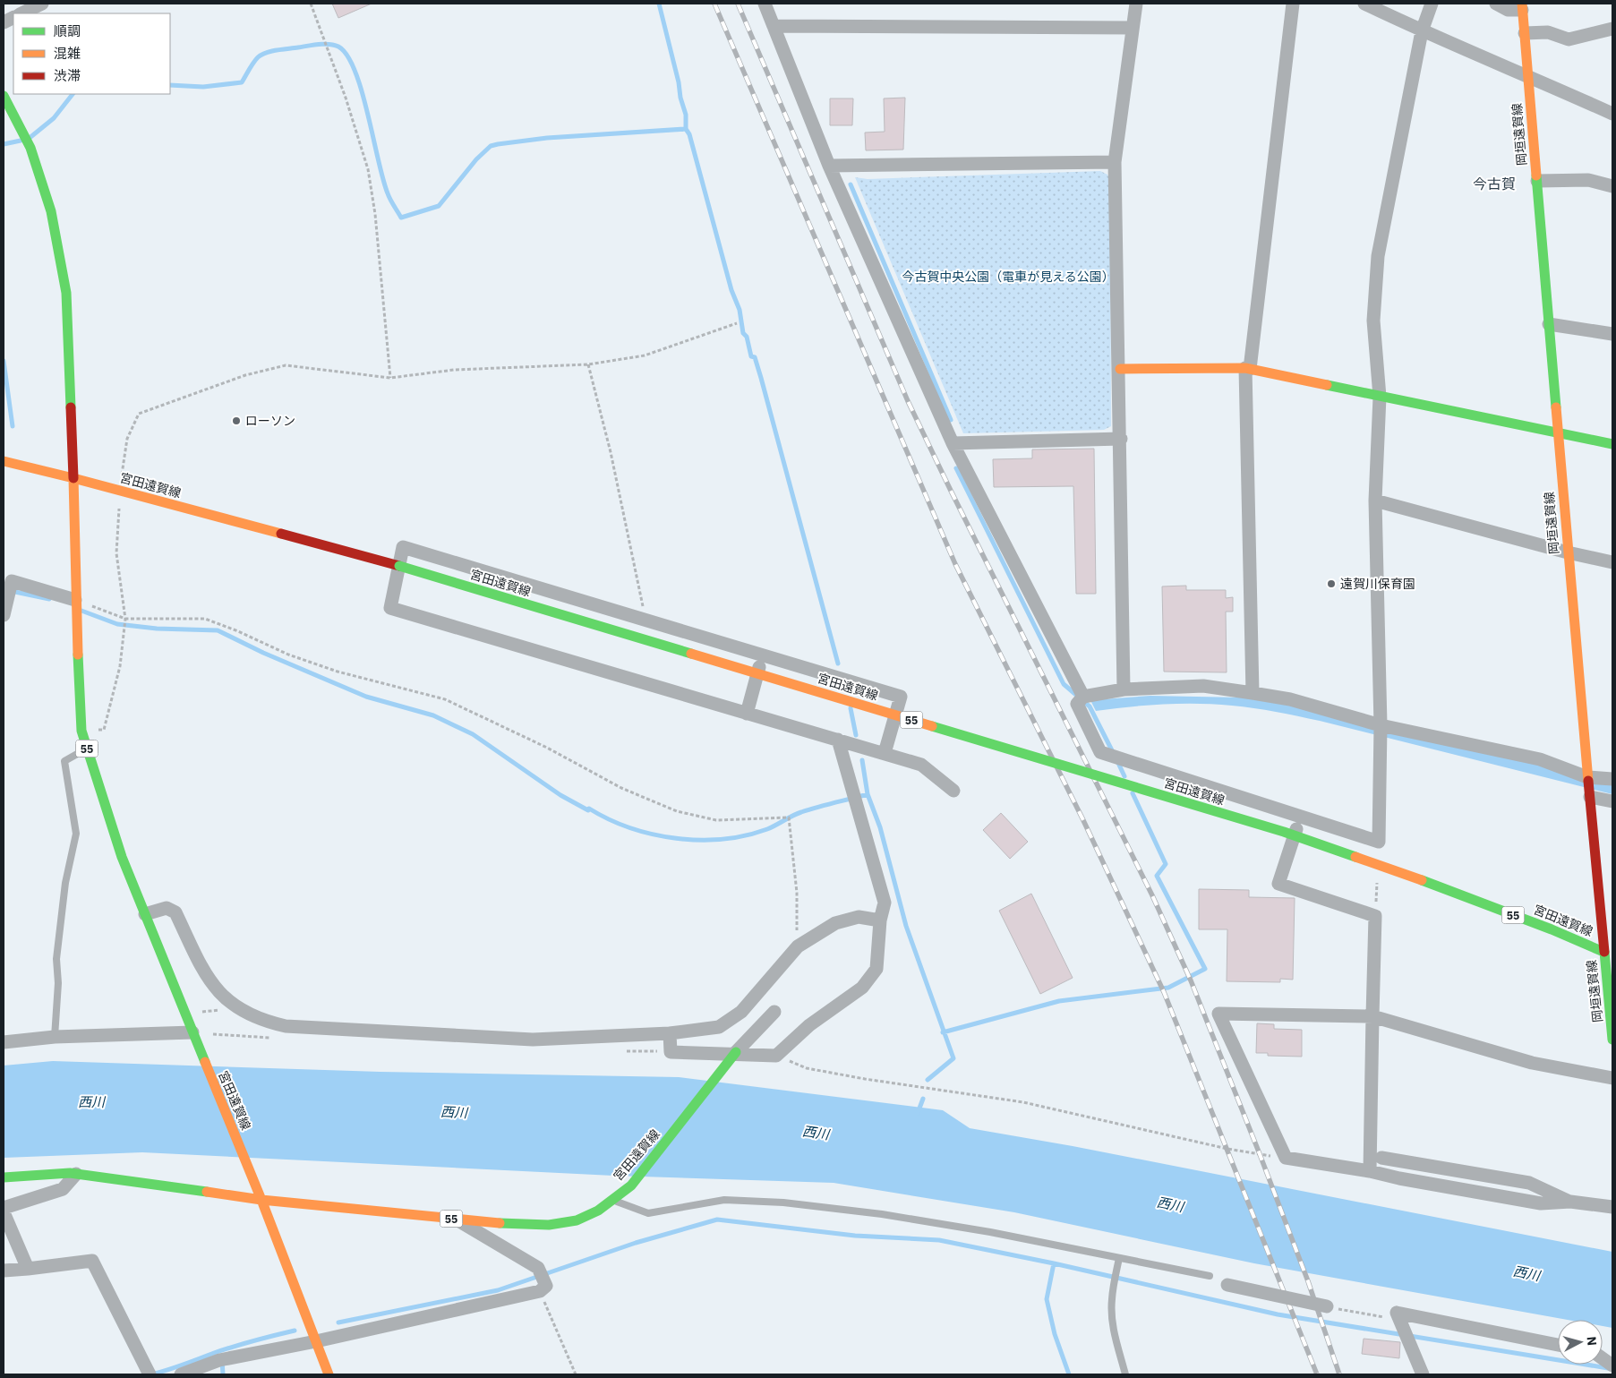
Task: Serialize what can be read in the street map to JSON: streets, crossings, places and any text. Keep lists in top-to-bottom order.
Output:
{
  "streets": {
    "main road": ["岡垣遠賀線", "宮田遠賀線", "55"]
  },
  "crossings": [
    ["岡垣遠賀線", "宮田遠賀線"]
  ],
  "districts": ["今古賀"],
  "water": ["西川"],
  "parks": ["今古賀中央公園（電車が見える公園）"],
  "places": ["ローソン", "遠賀川保育園"],
  "legend": ["順調", "混雑", "渋滞"],
  "north": "right"
}
